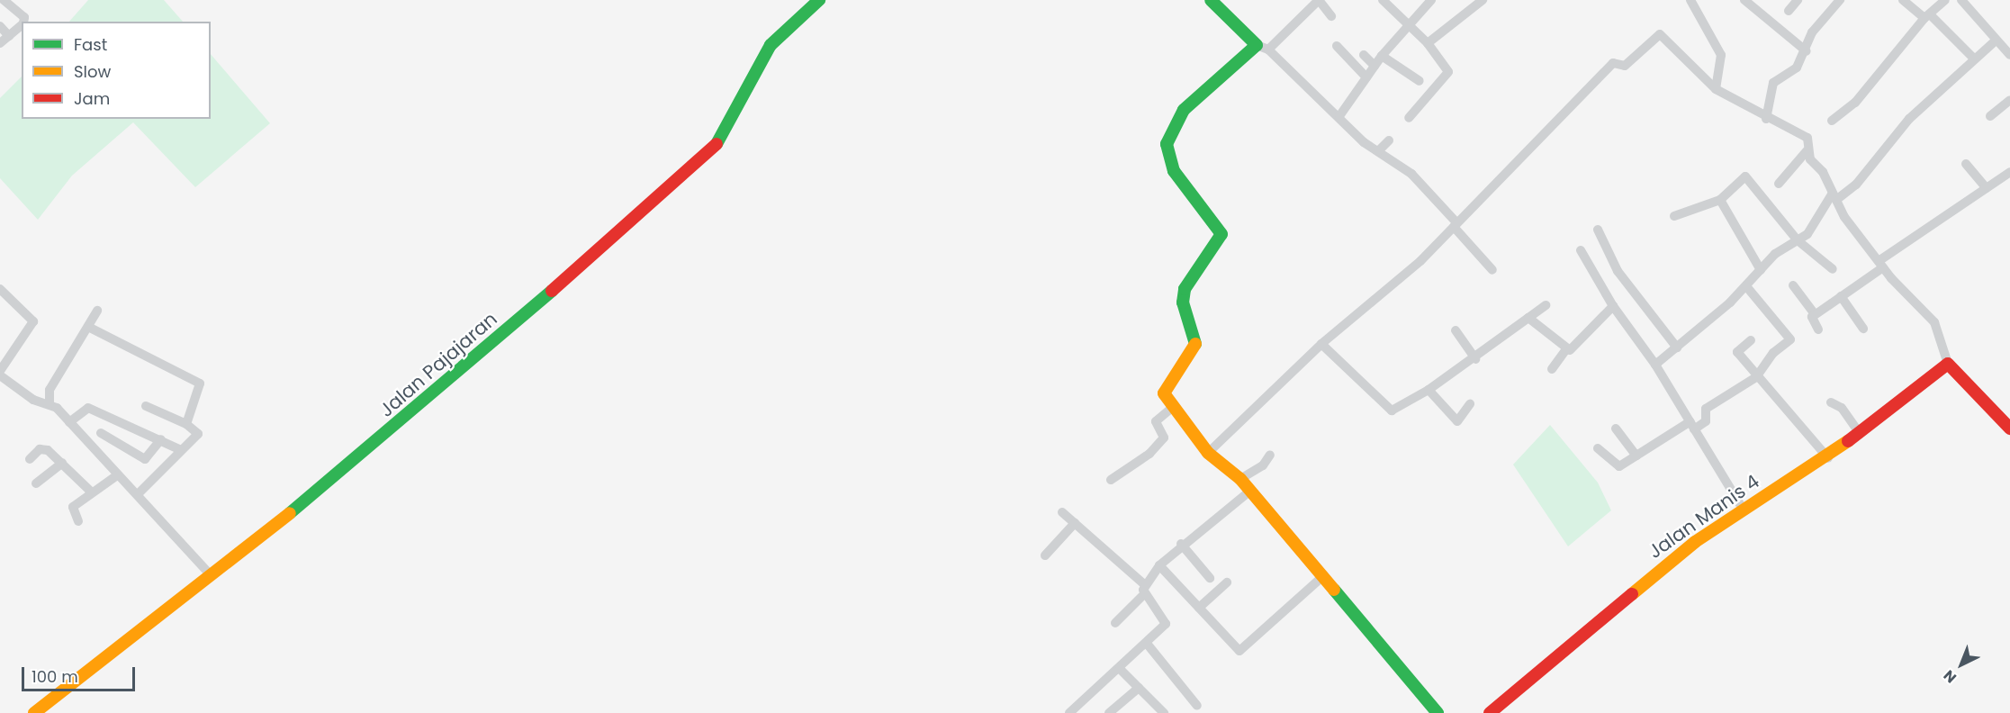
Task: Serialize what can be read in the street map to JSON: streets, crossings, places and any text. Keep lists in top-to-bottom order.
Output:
{
  "streets": {
    "street": ["Jalan Pajajaran", "Jalan Manis 4"]
  },
  "legend": ["Fast", "Slow", "Jam"],
  "scale_bar": "100 m",
  "north": "bottom left"
}
